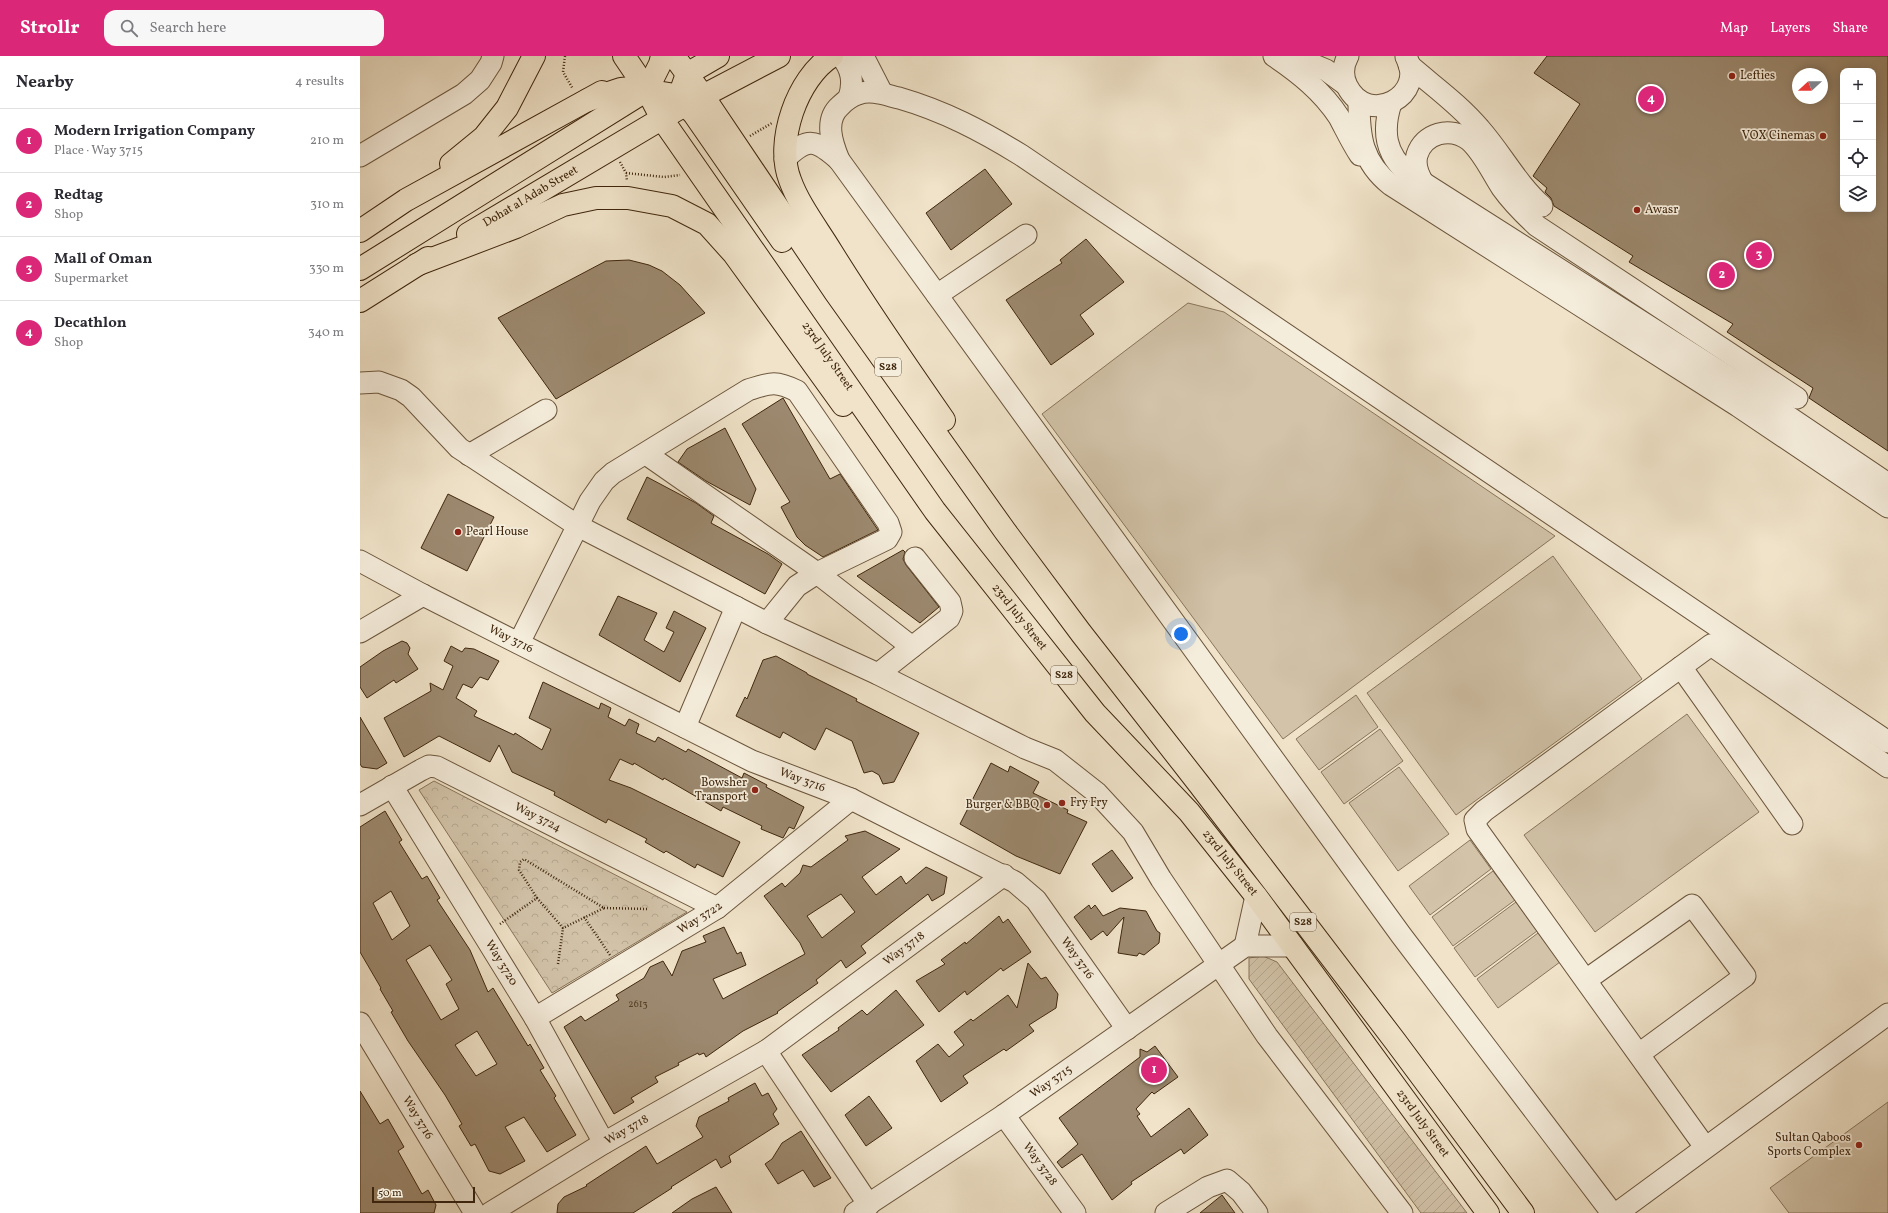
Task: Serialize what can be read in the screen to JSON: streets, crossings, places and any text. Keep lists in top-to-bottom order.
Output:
{
  "streets": {
    "main road": ["Dohat al Adab Street", "23rd July Street", "S28"],
    "street": [
      "Way 3716",
      "Way 3724",
      "Way 3722",
      "Way 3718",
      "Way 3720",
      "Way 3715",
      "Way 3728"
    ]
  },
  "crossings": [
    ["Dohat al Adab Street", "23rd July Street"],
    ["Way 3716", "Way 3722"],
    ["Way 3716", "Way 3718"],
    ["Way 3716", "Way 3715"],
    ["Way 3724", "Way 3722"],
    ["Way 3724", "Way 3720"],
    ["Way 3722", "Way 3720"],
    ["Way 3718", "Way 3720"],
    ["Way 3715", "Way 3728"]
  ],
  "places": [
    "Lefties",
    "VOX Cinemas",
    "Awasr",
    "Pearl House",
    "Bowsher Transport",
    "Fry Fry",
    "Burger & BBQ",
    "Sultan Qaboos Sports Complex"
  ],
  "house_numbers": ["2613"],
  "scale_bar": "50 m",
  "north": "left",
  "page": {
    "header": "Strollr",
    "search": "Search here",
    "nav": ["Map", "Layers", "Share"],
    "heading": ["Nearby", "4 results"],
    "map_buttons": ["+", "−"],
    "pins": [
      "4",
      "3",
      "2",
      "1"
    ],
    "list": [
      {
        "mark": "1",
        "name": "Modern Irrigation Company",
        "note": "Place · Way 3715",
        "value": "210 m"
      },
      {
        "mark": "2",
        "name": "Redtag",
        "note": "Shop",
        "value": "310 m"
      },
      {
        "mark": "3",
        "name": "Mall of Oman",
        "note": "Supermarket",
        "value": "330 m"
      },
      {
        "mark": "4",
        "name": "Decathlon",
        "note": "Shop",
        "value": "340 m"
      }
    ],
    "scale": "50 m"
  }
}
